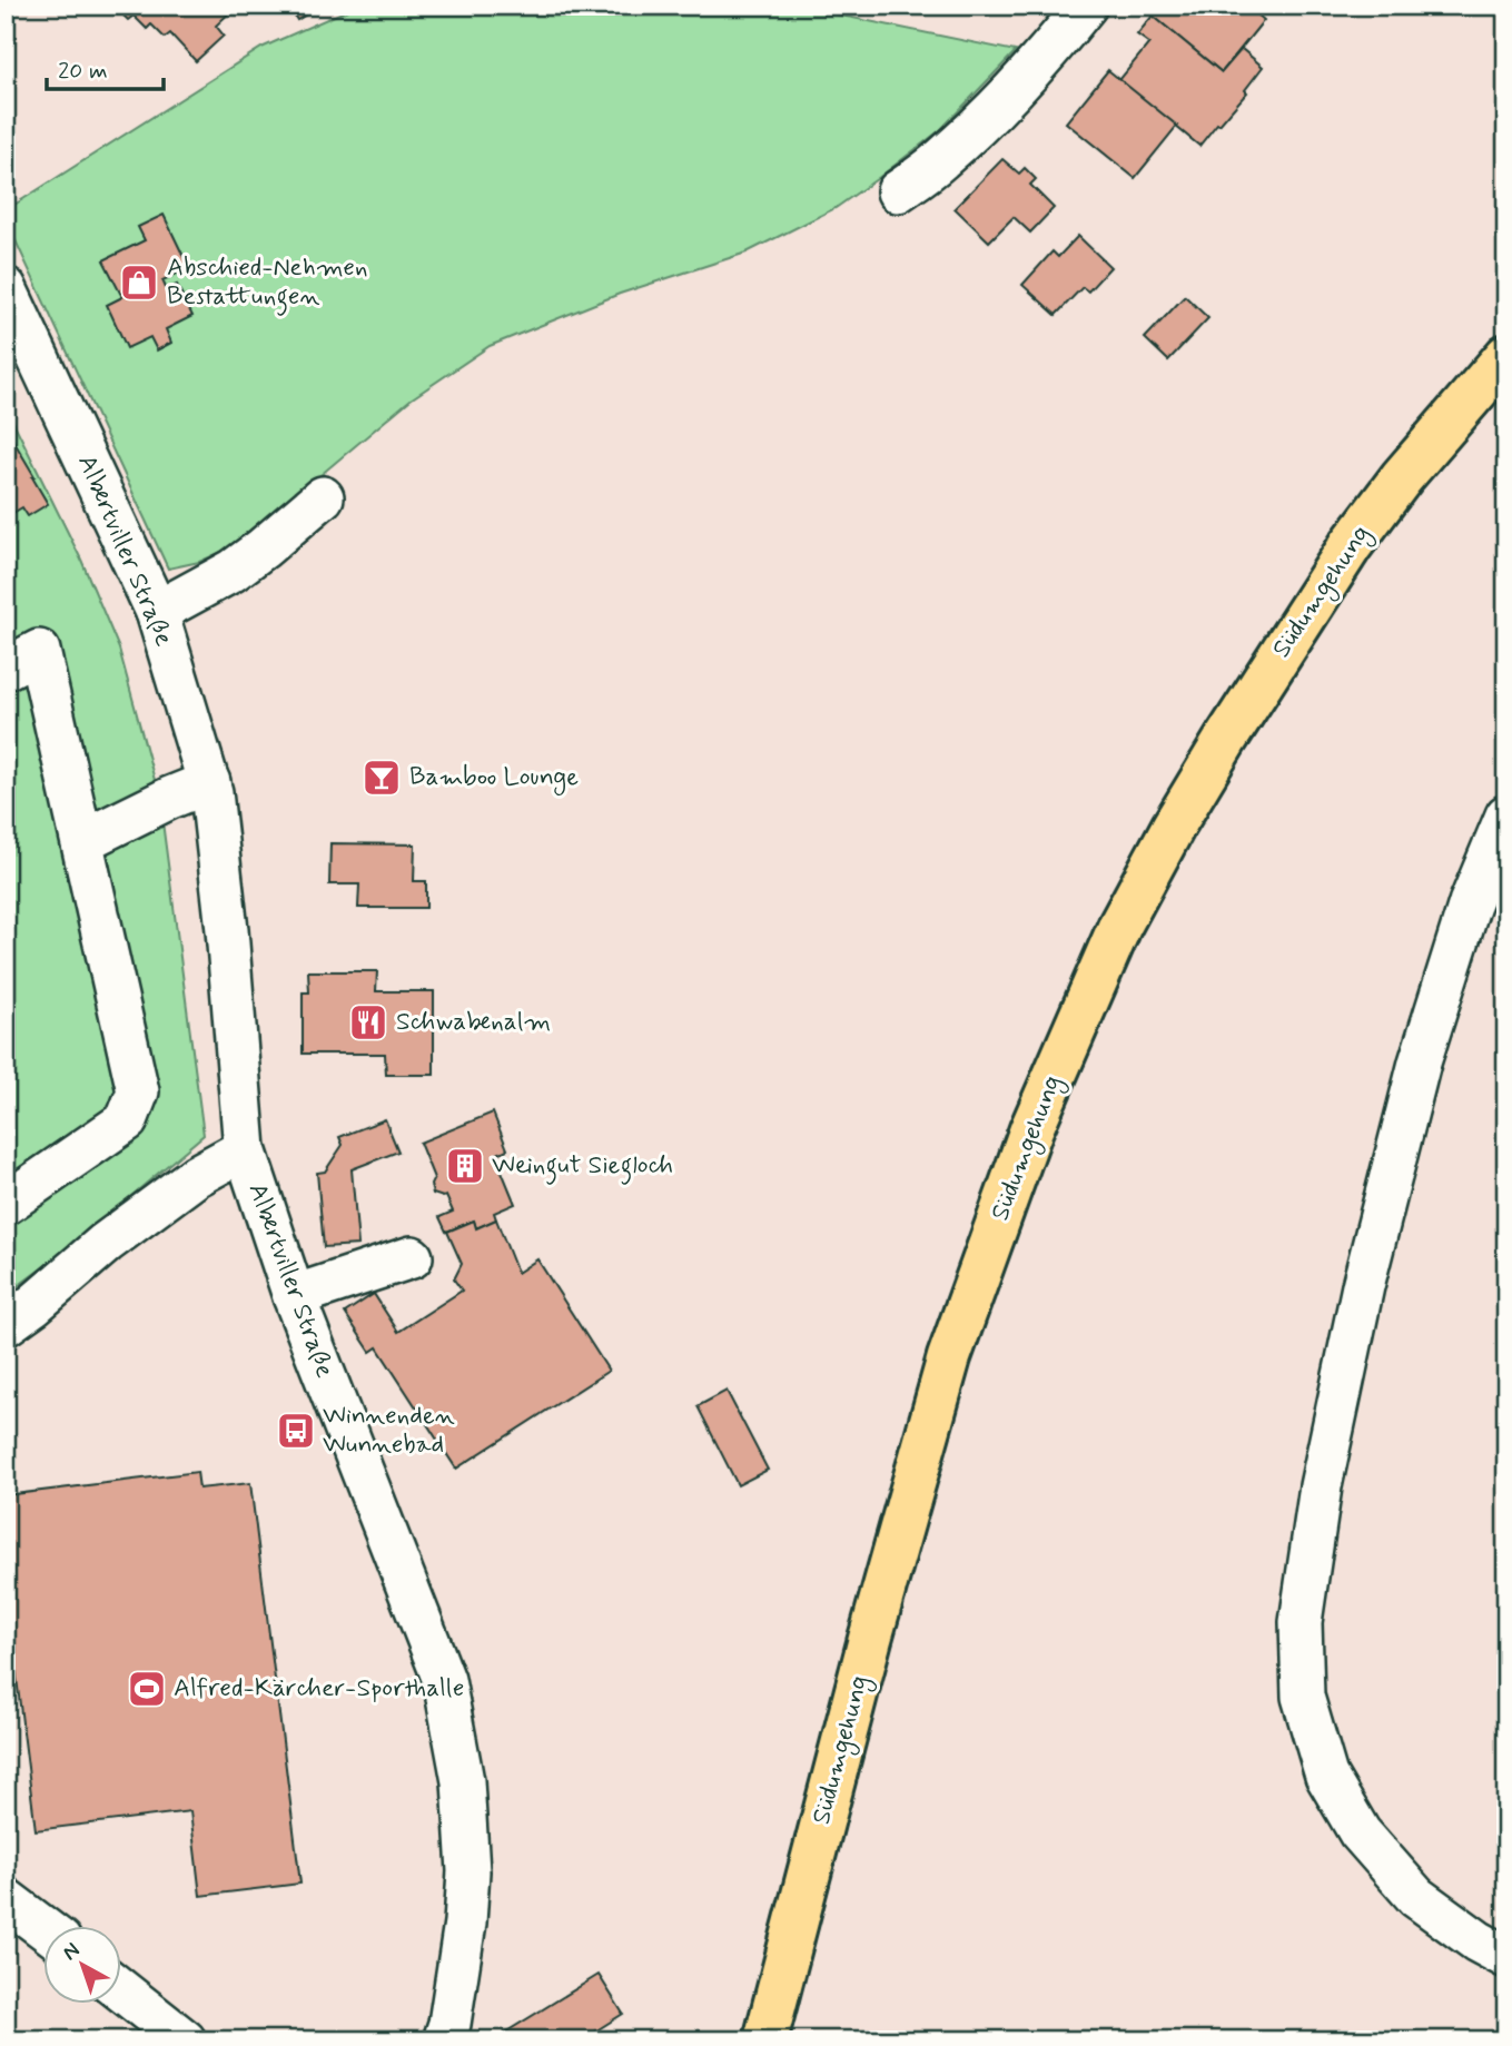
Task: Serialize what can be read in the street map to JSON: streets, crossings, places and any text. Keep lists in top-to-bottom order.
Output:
{
  "streets": {
    "main road": ["Südumgehung"],
    "street": ["Albertviller Straße"]
  },
  "places": {
    "shop": ["Abschied-Nehmen Bestattungen"],
    "bar": ["Bamboo Lounge"],
    "restaurant": ["Schwabenalm"],
    "building": ["Weingut Siegloch"],
    "bus stop": ["Winnenden Wunnebad"],
    "sports": ["Alfred-Kärcher-Sporthalle"]
  },
  "scale_bar": "20 m",
  "north": "top left"
}
